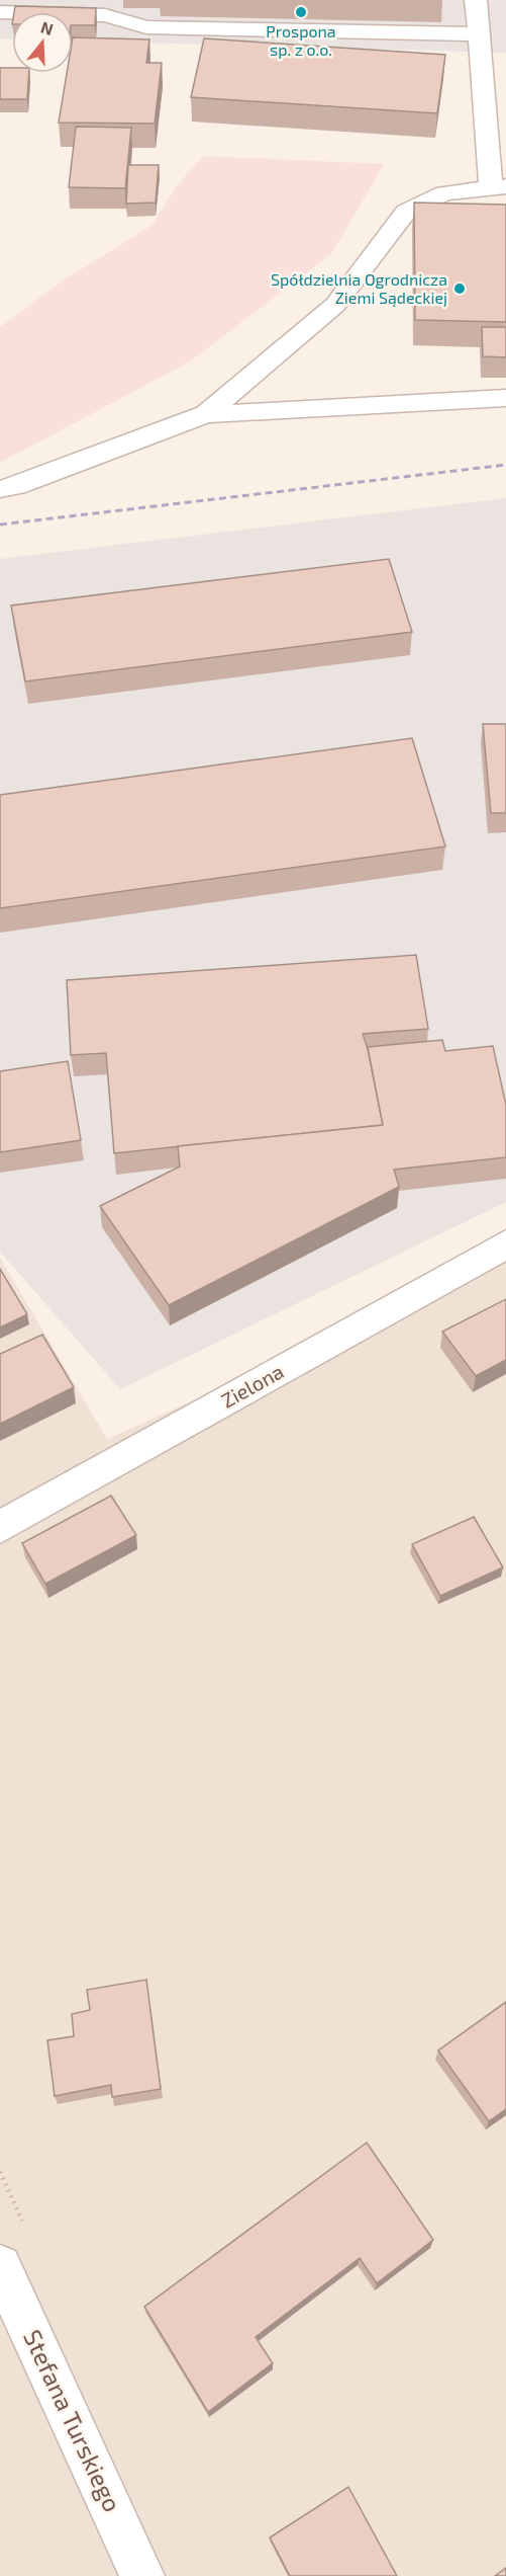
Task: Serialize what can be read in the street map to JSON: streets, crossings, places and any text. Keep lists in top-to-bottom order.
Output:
{
  "streets": {
    "street": ["Zielona", "Stefana Turskiego"]
  },
  "places": ["Prospona sp. z o.o.", "Spółdzielnia Ogrodnicza Ziemi Sądeckiej"],
  "north": "top"
}
